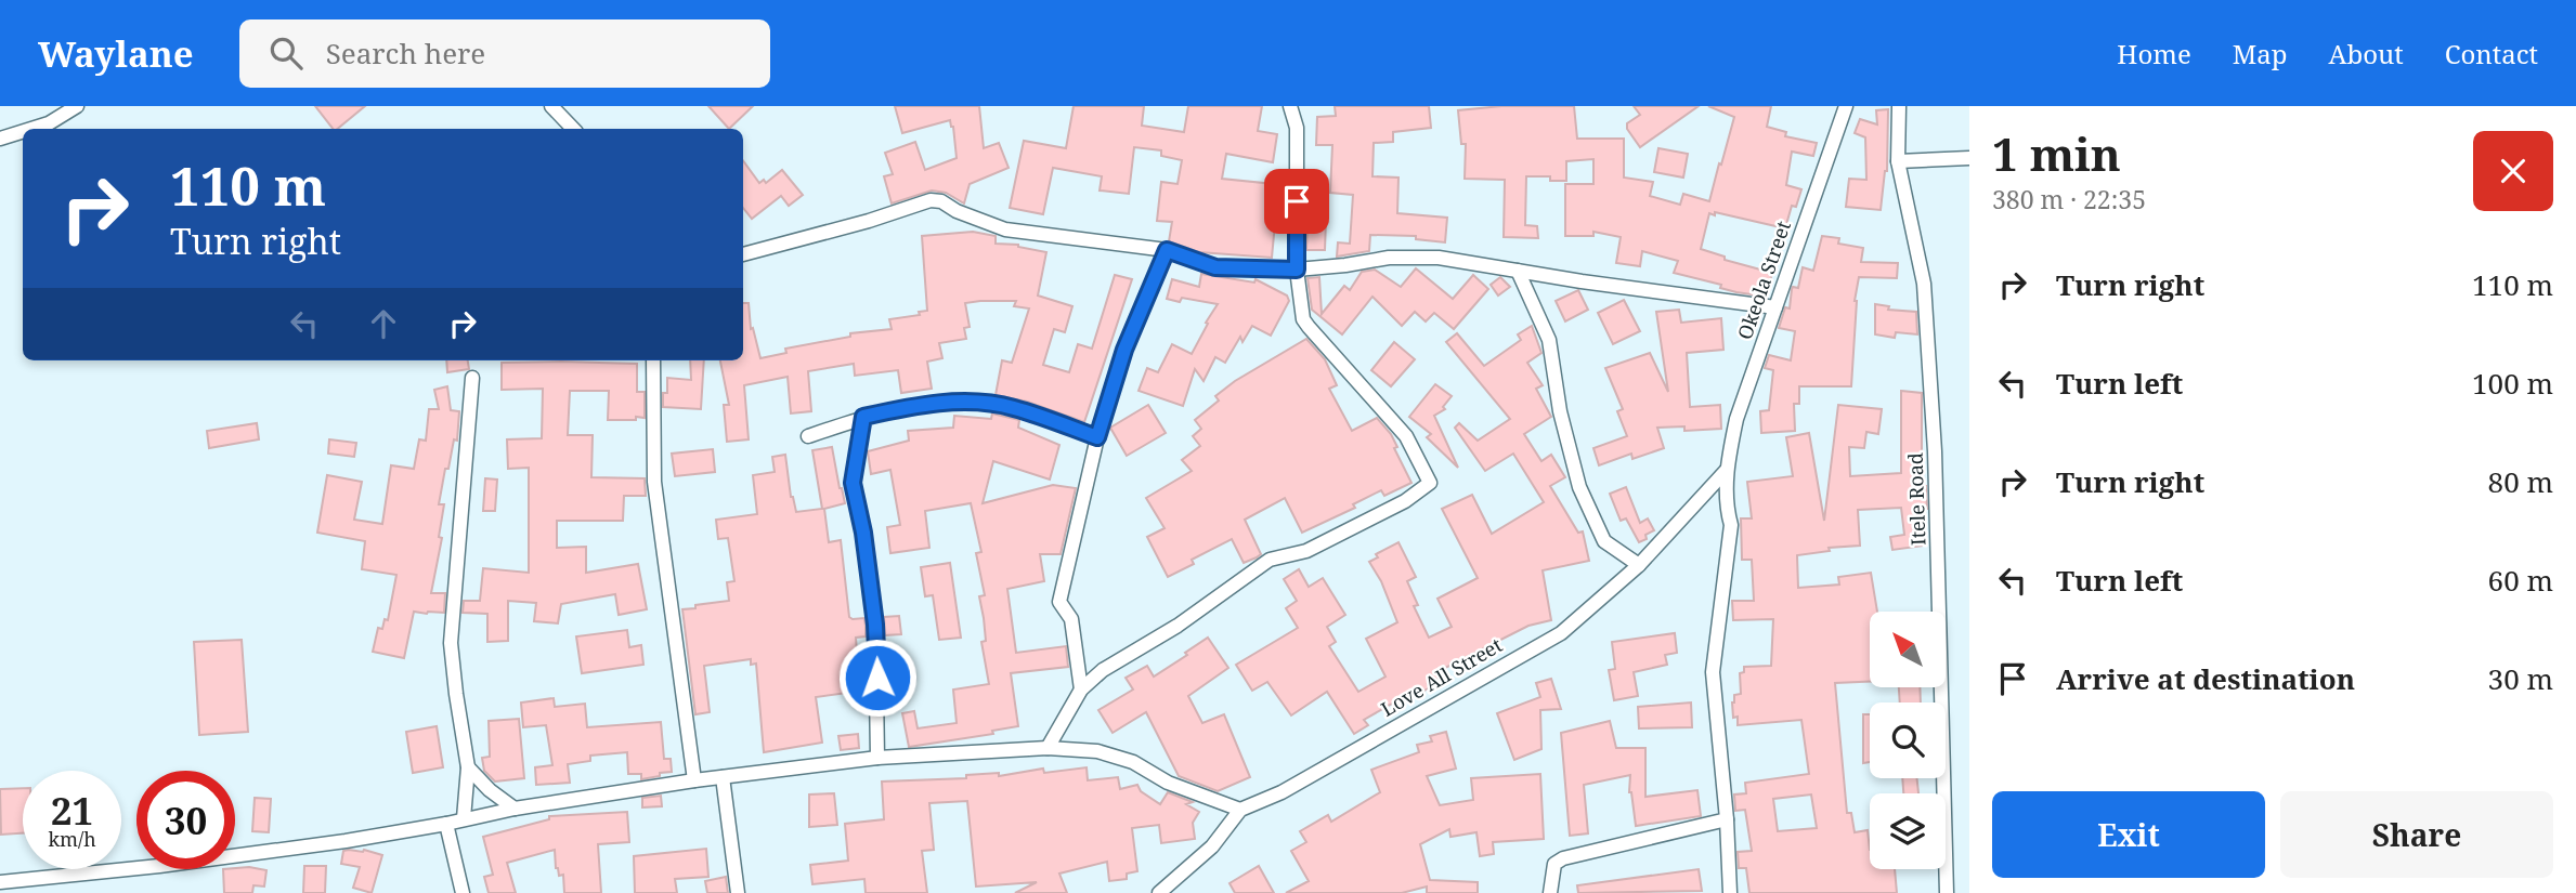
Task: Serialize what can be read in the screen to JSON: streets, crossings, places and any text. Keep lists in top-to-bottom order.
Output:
{
  "streets": {
    "street": ["Okeola Street", "Itele Road", "Love All Street"]
  },
  "crossings": [
    ["Okeola Street", "Love All Street"]
  ],
  "north": "top left",
  "page": {
    "header": "Waylane",
    "search": "Search here",
    "nav": [
      "Home",
      "Map",
      "About",
      "Contact"
    ],
    "heading": ["1 min", "380 m · 22:35"],
    "turn": ["110 m", "Turn right"],
    "list": [
      {
        "name": "Turn right",
        "value": "110 m"
      },
      {
        "name": "Turn left",
        "value": "100 m"
      },
      {
        "name": "Turn right",
        "value": "80 m"
      },
      {
        "name": "Turn left",
        "value": "60 m"
      },
      {
        "name": "Arrive at destination",
        "value": "30 m"
      }
    ],
    "speed": "21 km/h",
    "limit": "30",
    "buttons": ["Exit", "Share"]
  }
}
